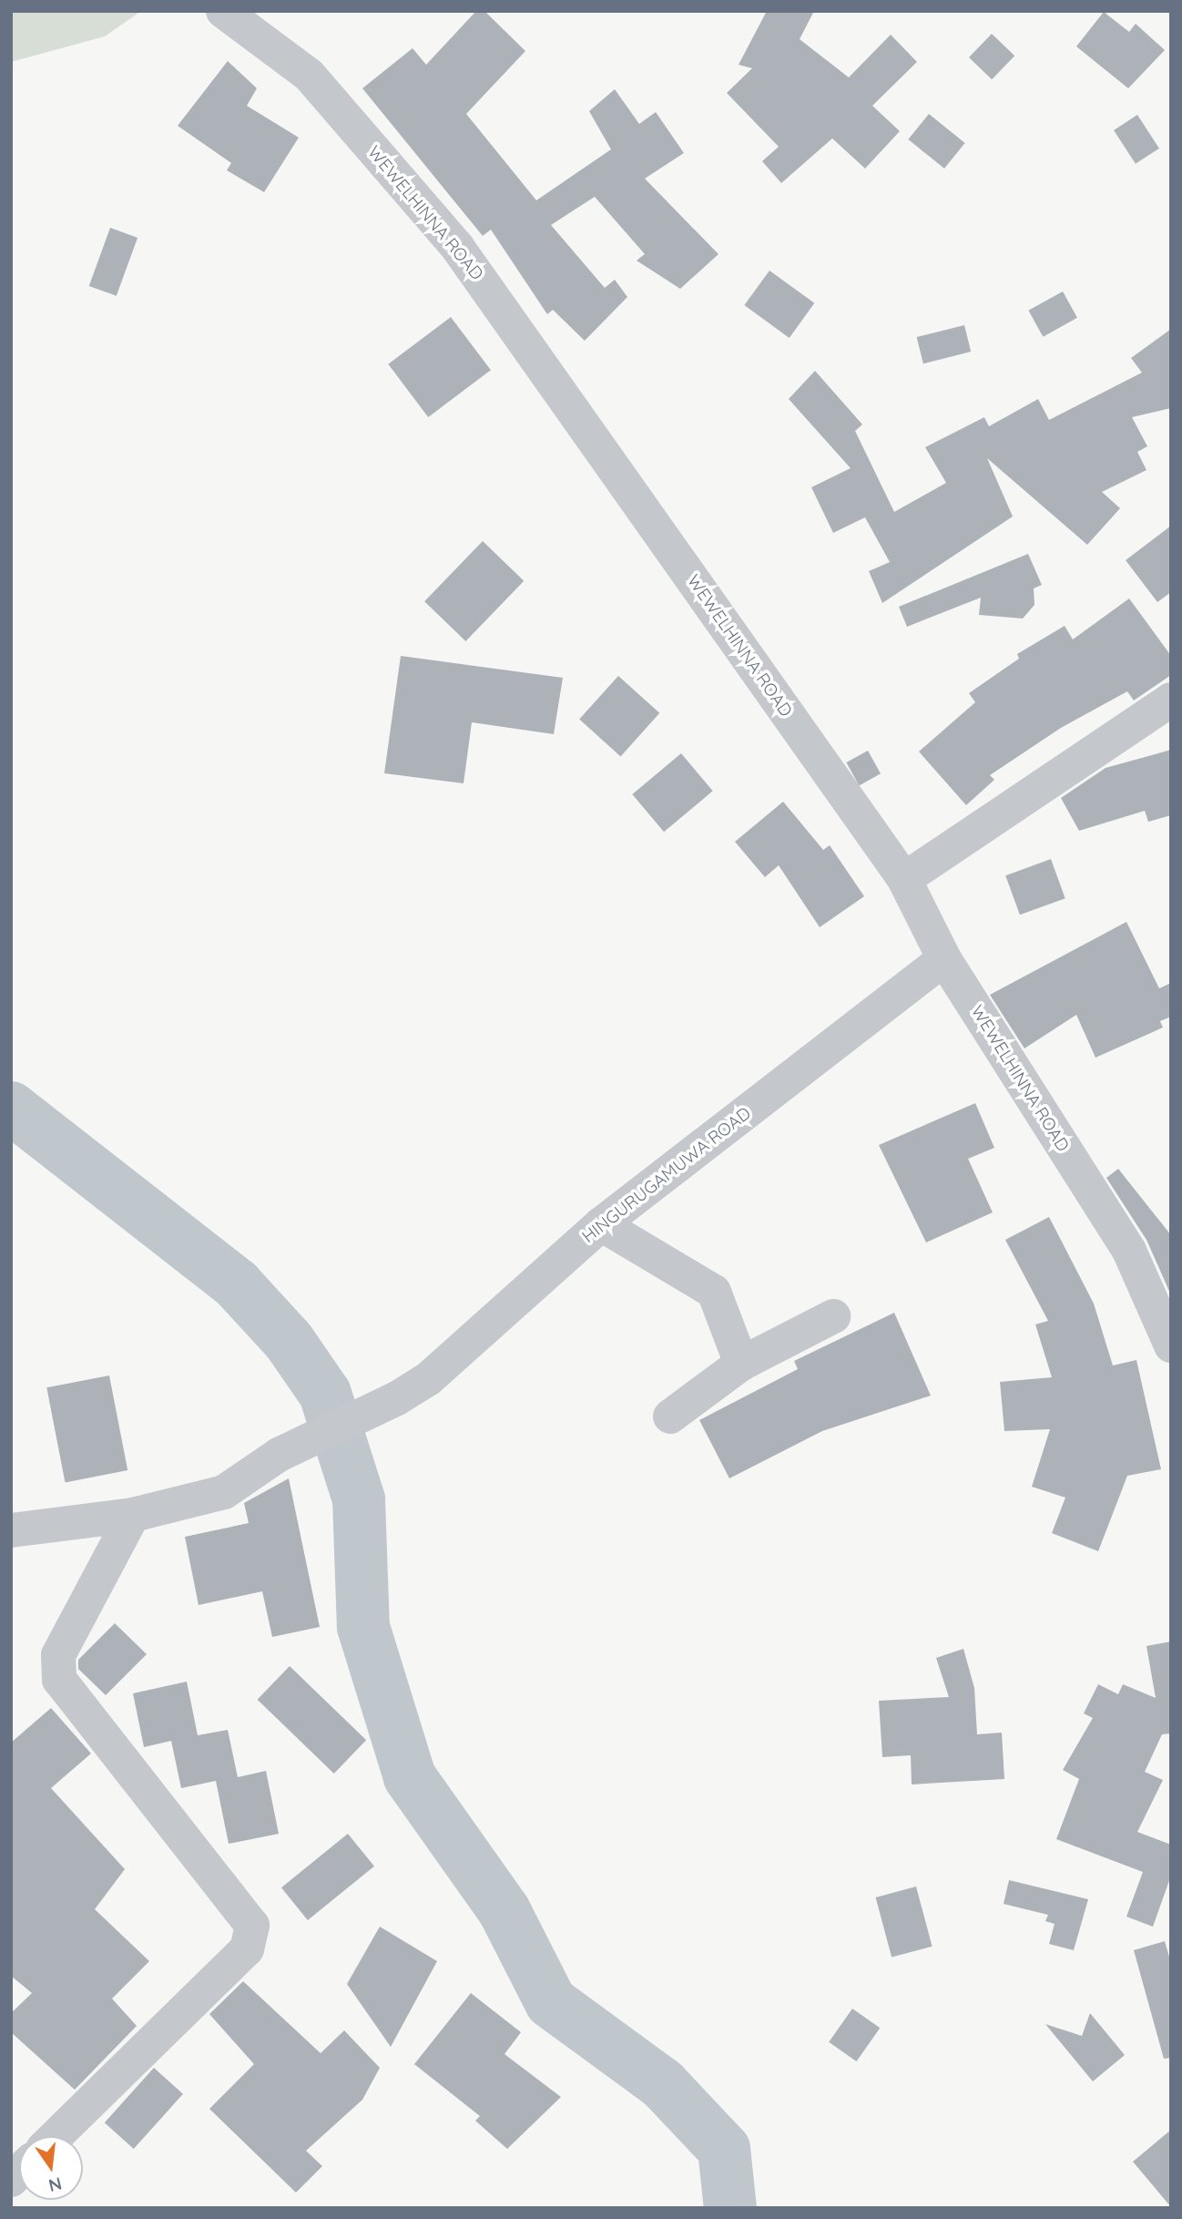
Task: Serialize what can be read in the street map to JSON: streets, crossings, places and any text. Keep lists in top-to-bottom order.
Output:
{
  "streets": {
    "street": ["WEWELHINNA ROAD", "HINGURUGAMUWA ROAD"]
  },
  "crossings": [
    ["WEWELHINNA ROAD", "HINGURUGAMUWA ROAD"]
  ],
  "north": "bottom"
}
